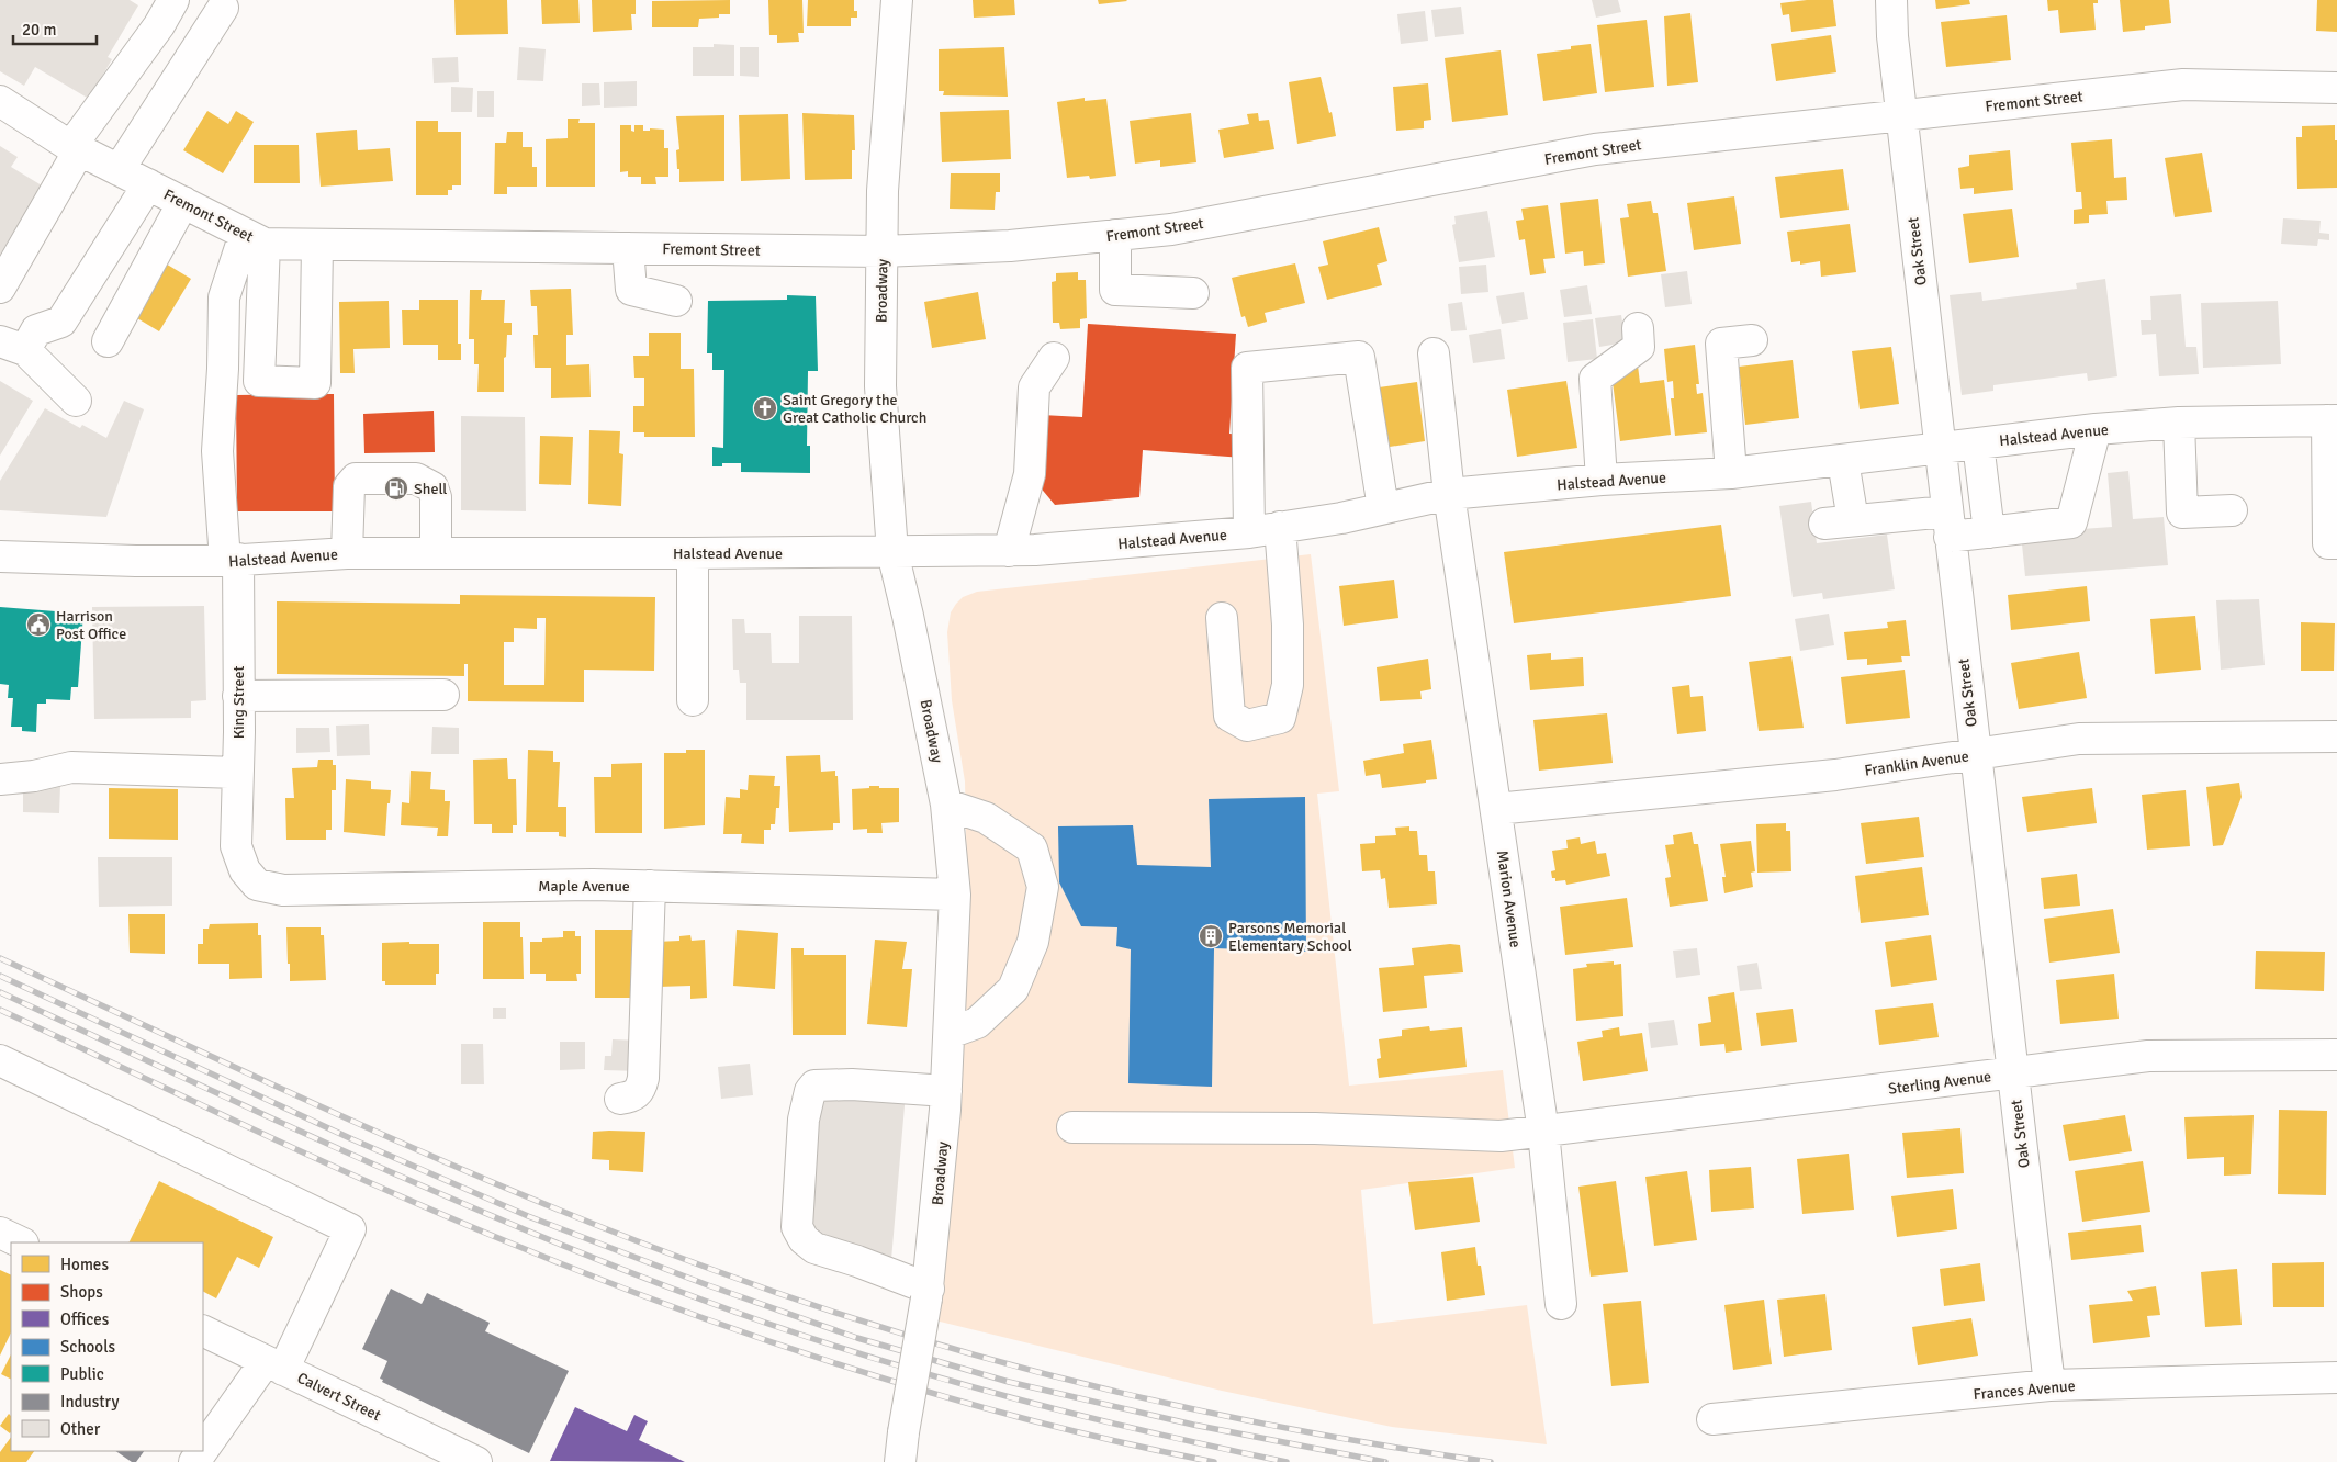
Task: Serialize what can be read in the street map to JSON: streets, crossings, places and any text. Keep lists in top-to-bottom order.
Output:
{
  "streets": {
    "street": [
      "Fremont Street",
      "Oak Street",
      "Broadway",
      "Halstead Avenue",
      "King Street",
      "Franklin Avenue",
      "Maple Avenue",
      "Marion Avenue",
      "Sterling Avenue",
      "Frances Avenue",
      "Calvert Street"
    ]
  },
  "crossings": [
    ["Fremont Street", "Oak Street"],
    ["Fremont Street", "Broadway"],
    ["Fremont Street", "King Street"],
    ["Oak Street", "Halstead Avenue"],
    ["Oak Street", "Franklin Avenue"],
    ["Oak Street", "Sterling Avenue"],
    ["Oak Street", "Frances Avenue"],
    ["Broadway", "Halstead Avenue"],
    ["Broadway", "Maple Avenue"],
    ["Halstead Avenue", "King Street"],
    ["Halstead Avenue", "Marion Avenue"],
    ["King Street", "Maple Avenue"],
    ["Franklin Avenue", "Marion Avenue"],
    ["Marion Avenue", "Sterling Avenue"]
  ],
  "places": {
    "church": ["Saint Gregory the Great Catholic Church"],
    "fuel station": ["Shell"],
    "public building": ["Harrison Post Office"],
    "building": ["Parsons Memorial Elementary School"]
  },
  "legend": [
    "Homes",
    "Shops",
    "Offices",
    "Schools",
    "Public",
    "Industry",
    "Other"
  ],
  "scale_bar": "20 m"
}
